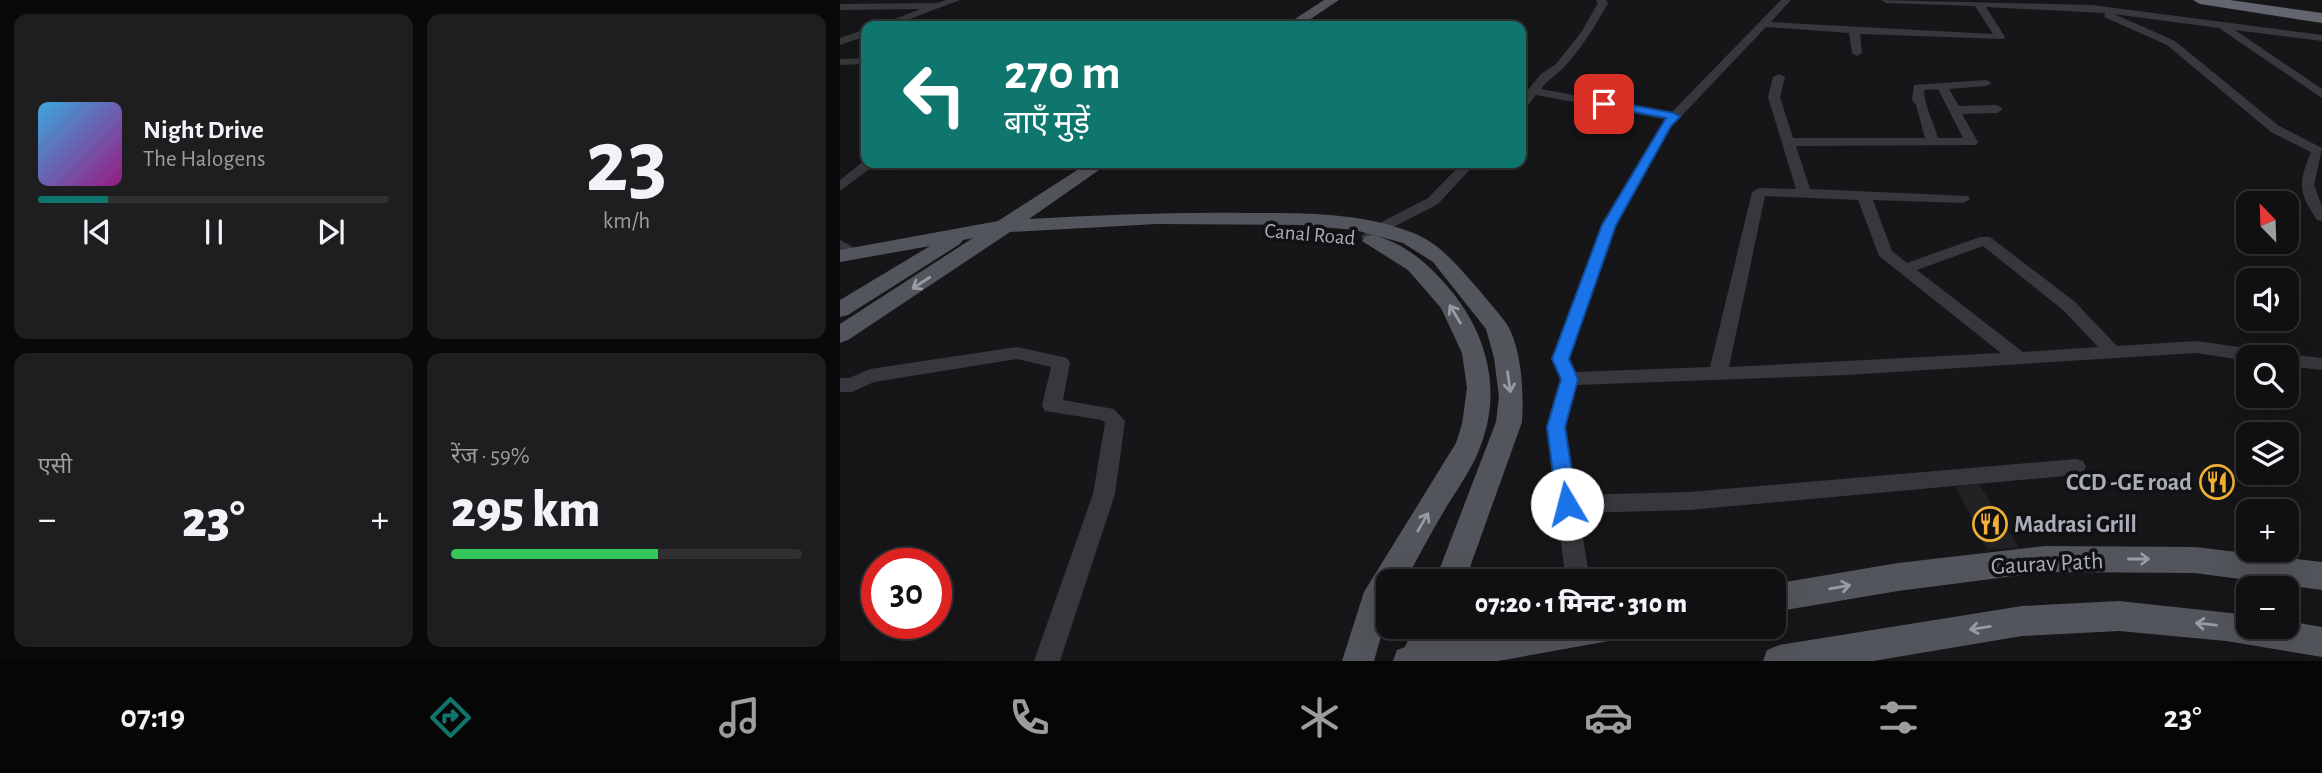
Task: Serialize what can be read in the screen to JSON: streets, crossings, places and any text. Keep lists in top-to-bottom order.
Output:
{
  "streets": {
    "main road": ["Canal Road", "Gaurav Path"]
  },
  "places": {
    "restaurant": ["CCD -GE road", "Madrasi Grill"]
  },
  "north": "top left",
  "page": {
    "tile": [
      ["23", "km/h"],
      "एसी",
      ["रेंज · 59%", "295 km"]
    ],
    "turn": ["270 m", "बाएँ मुड़ें"],
    "song": ["Night Drive", "The Halogens"],
    "map_buttons": ["+", "−"],
    "heat": ["−", "23°", "+"],
    "limit": "30",
    "trip": "07:20 · 1 मिनट · 310 m",
    "tabs": ["07:19", "23°"]
  }
}
